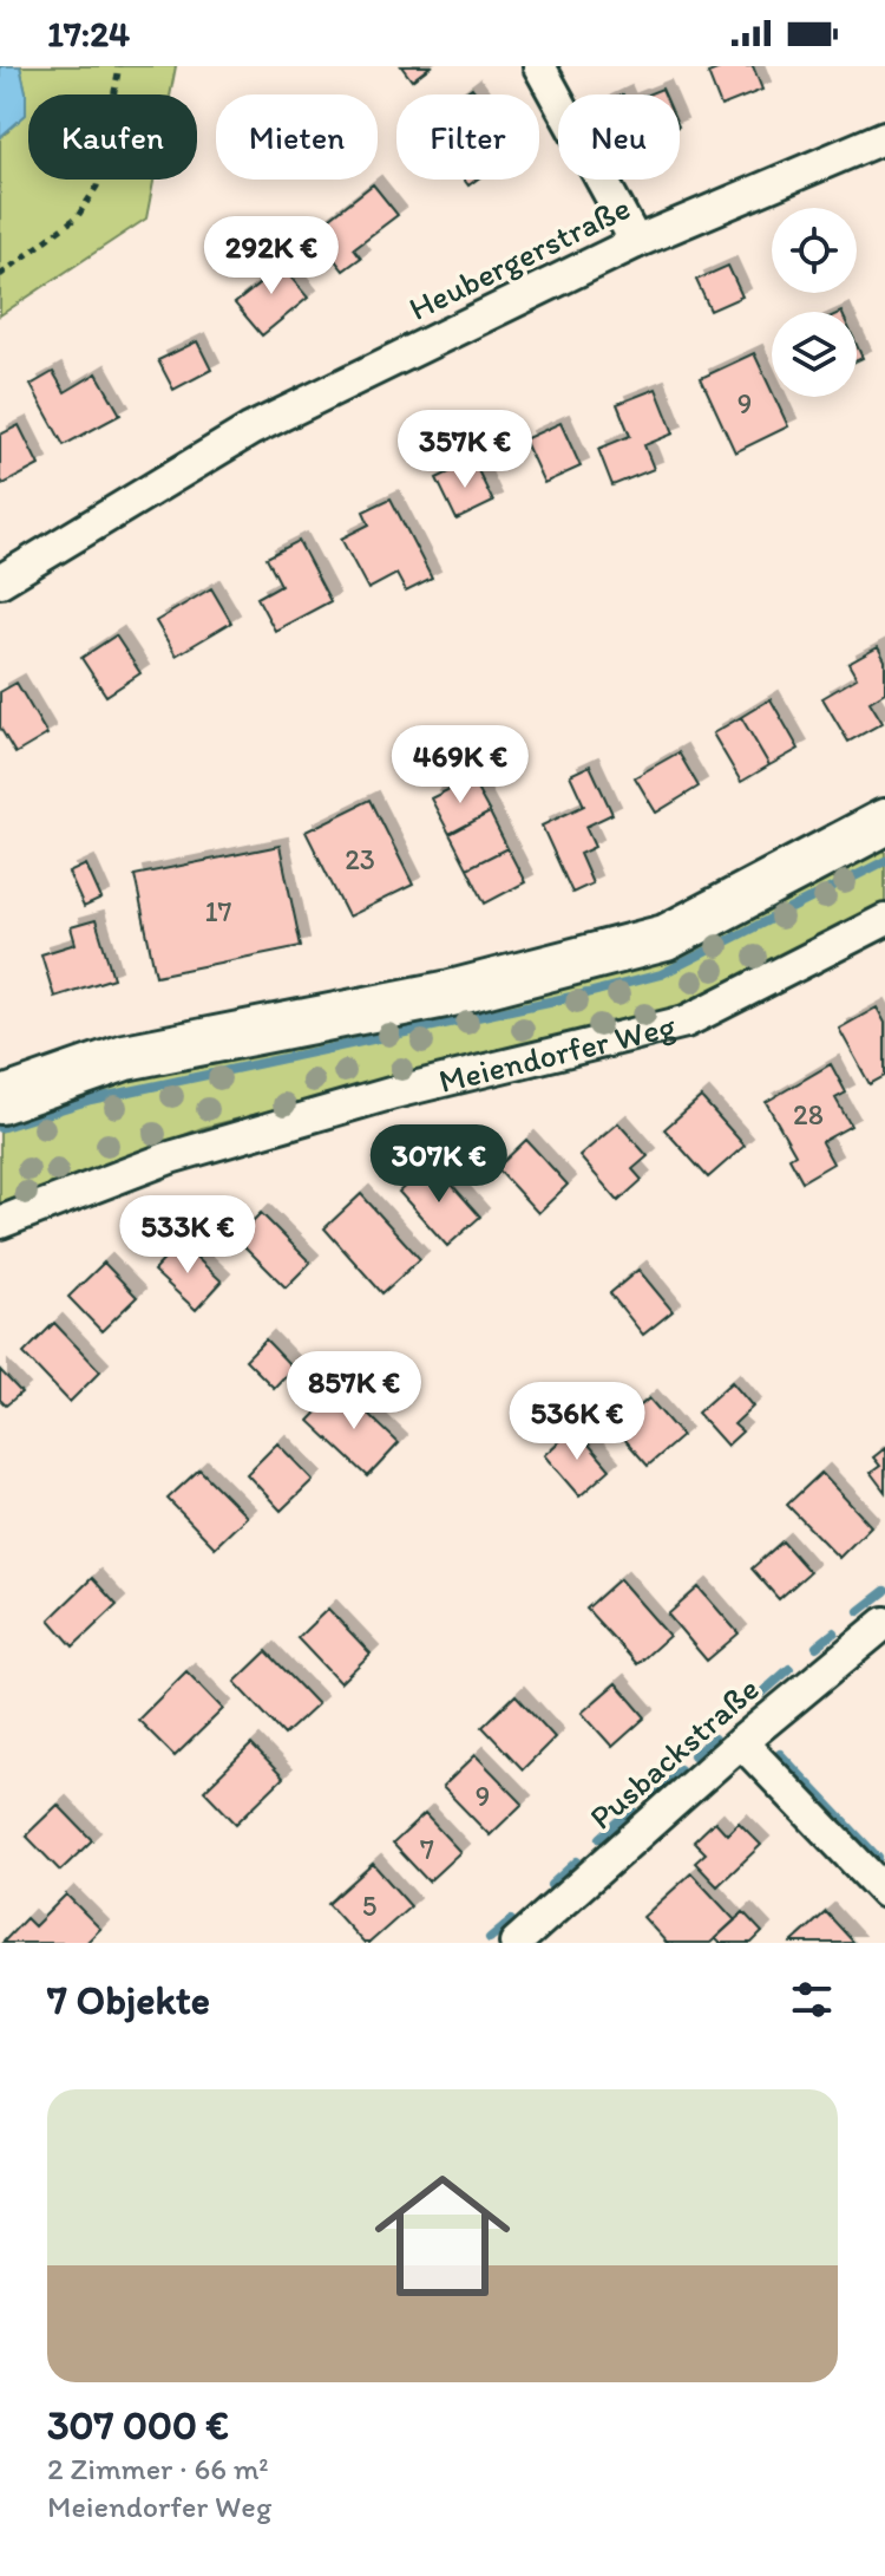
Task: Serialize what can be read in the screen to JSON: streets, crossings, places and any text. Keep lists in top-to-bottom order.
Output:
{
  "streets": {
    "street": ["Heubergerstraße", "Meiendorfer Weg", "Pusbackstraße"]
  },
  "house_numbers": [
    "9",
    "23",
    "17",
    "28",
    "9",
    "7",
    "5"
  ],
  "page": {
    "status": "17:24",
    "chip": [
      "Kaufen",
      "Mieten",
      "Filter",
      "Neu"
    ],
    "price": [
      "292K €",
      "357K €",
      "469K €",
      "307K €",
      "533K €",
      "857K €",
      "536K €"
    ],
    "heading": "7 Objekte",
    "list": [
      {
        "name": "307 000 €",
        "note": "2 Zimmer · 66 m² · Meiendorfer Weg"
      }
    ]
  }
}
